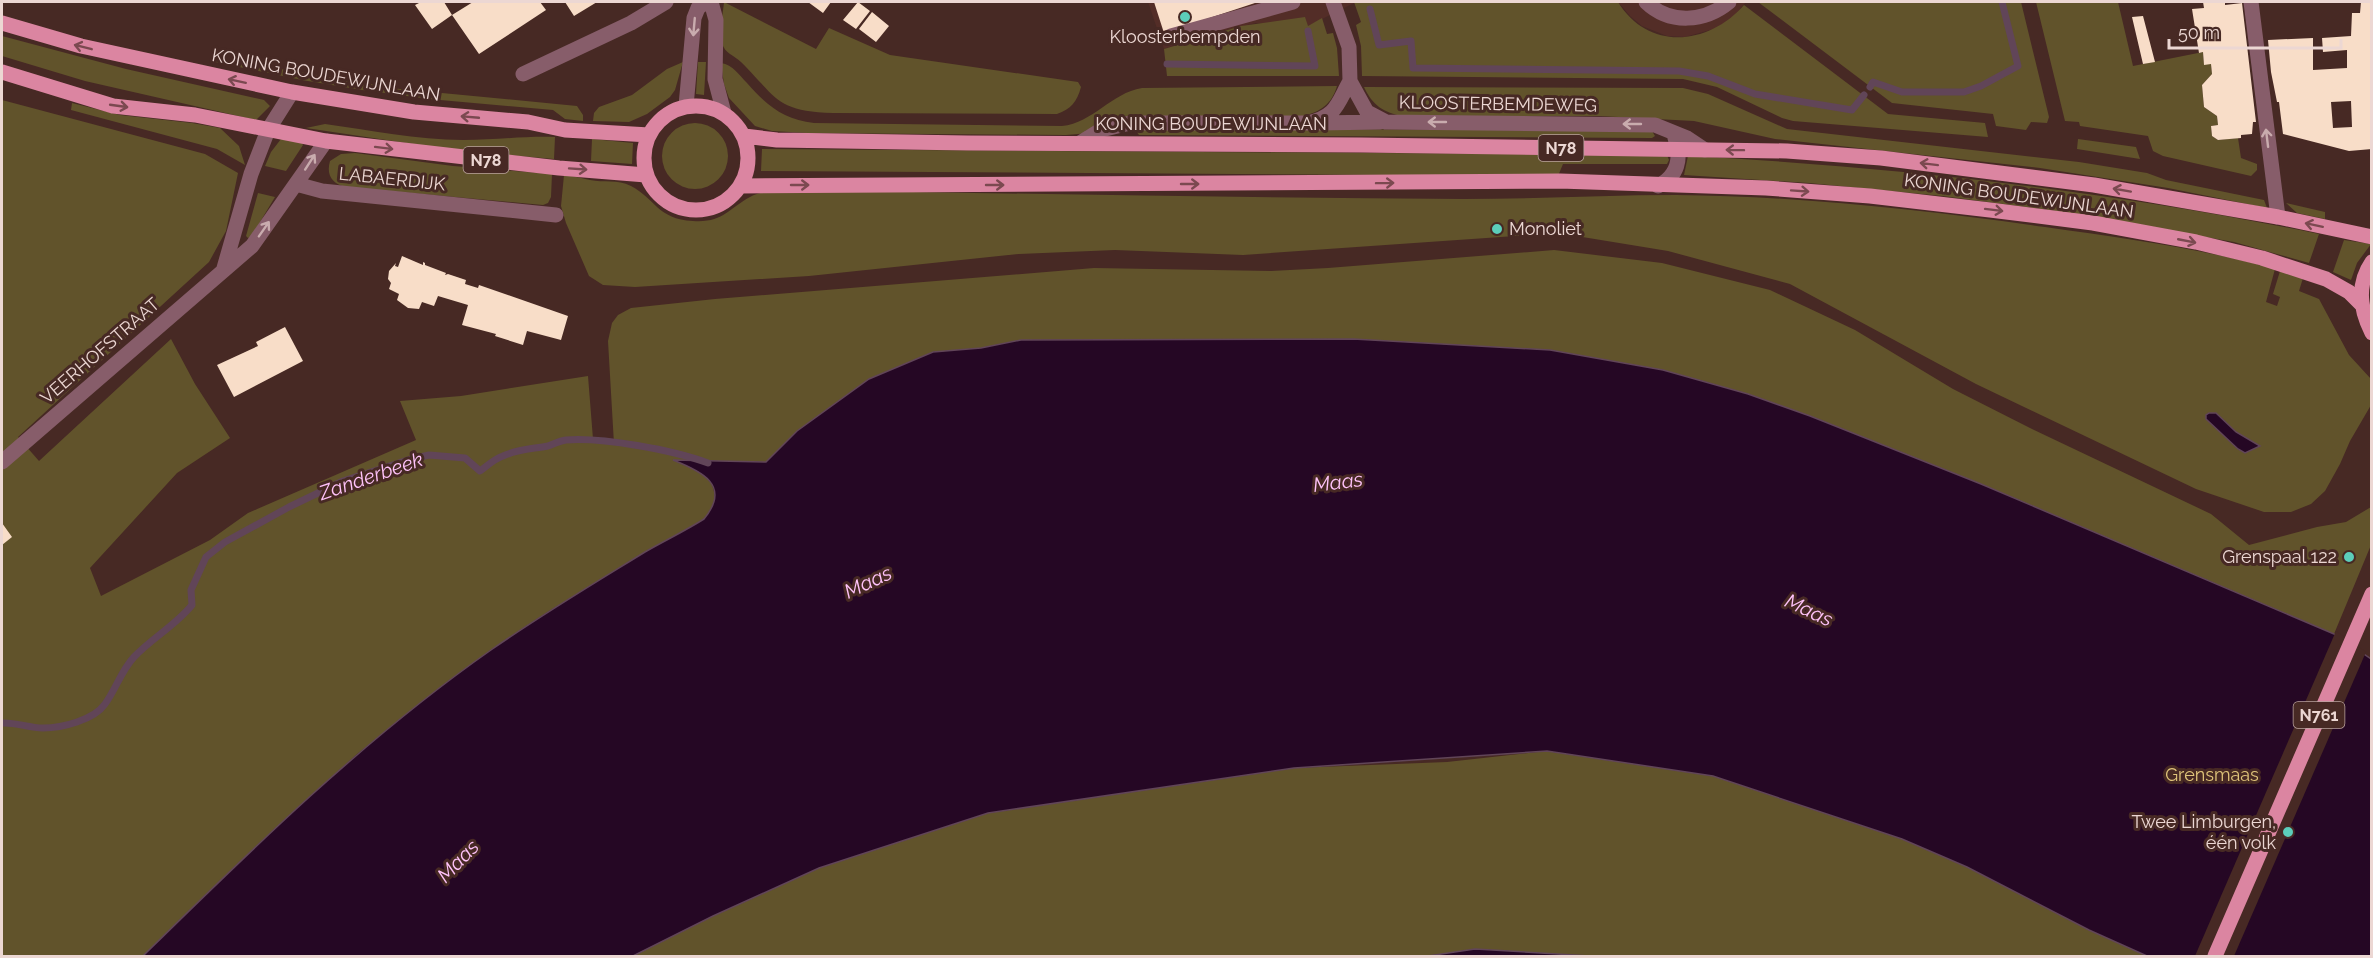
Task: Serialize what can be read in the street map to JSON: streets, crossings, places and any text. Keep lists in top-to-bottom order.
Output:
{
  "streets": {
    "main road": ["KONING BOUDEWIJNLAAN", "N78", "N761"],
    "street": ["KLOOSTERBEMDEWEG", "LABAERDIJK", "VEERHOFSTRAAT"]
  },
  "crossings": [
    ["KONING BOUDEWIJNLAAN", "KLOOSTERBEMDEWEG"],
    ["KONING BOUDEWIJNLAAN", "N78"],
    ["N78", "VEERHOFSTRAAT"],
    ["LABAERDIJK", "VEERHOFSTRAAT"]
  ],
  "one_way": ["KLOOSTERBEMDEWEG"],
  "water": ["Zanderbeek", "Maas"],
  "parks": ["Grensmaas"],
  "places": [
    "Kloosterbempden",
    "Monoliet",
    "Grenspaal 122",
    "Twee Limburgen, één volk"
  ],
  "scale_bar": "50 m"
}
